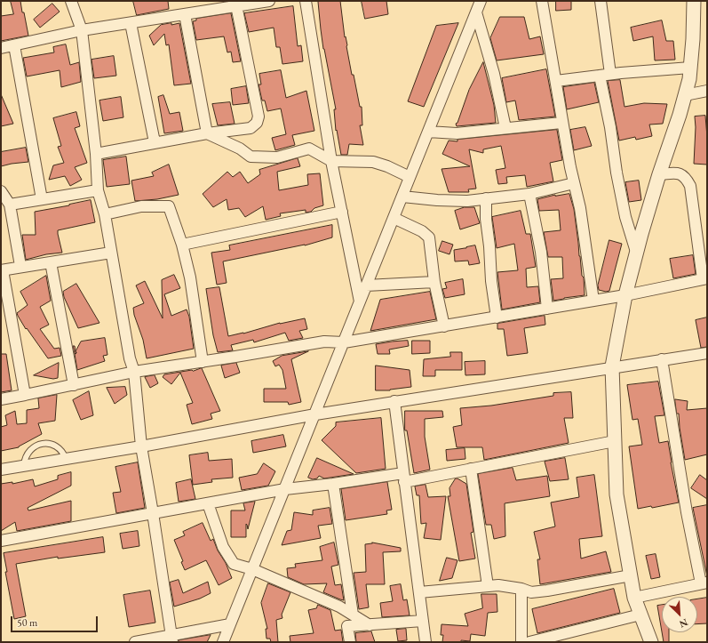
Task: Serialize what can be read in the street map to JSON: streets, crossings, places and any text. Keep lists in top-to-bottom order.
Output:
{
  "scale_bar": "50 m",
  "north": "bottom right"
}
